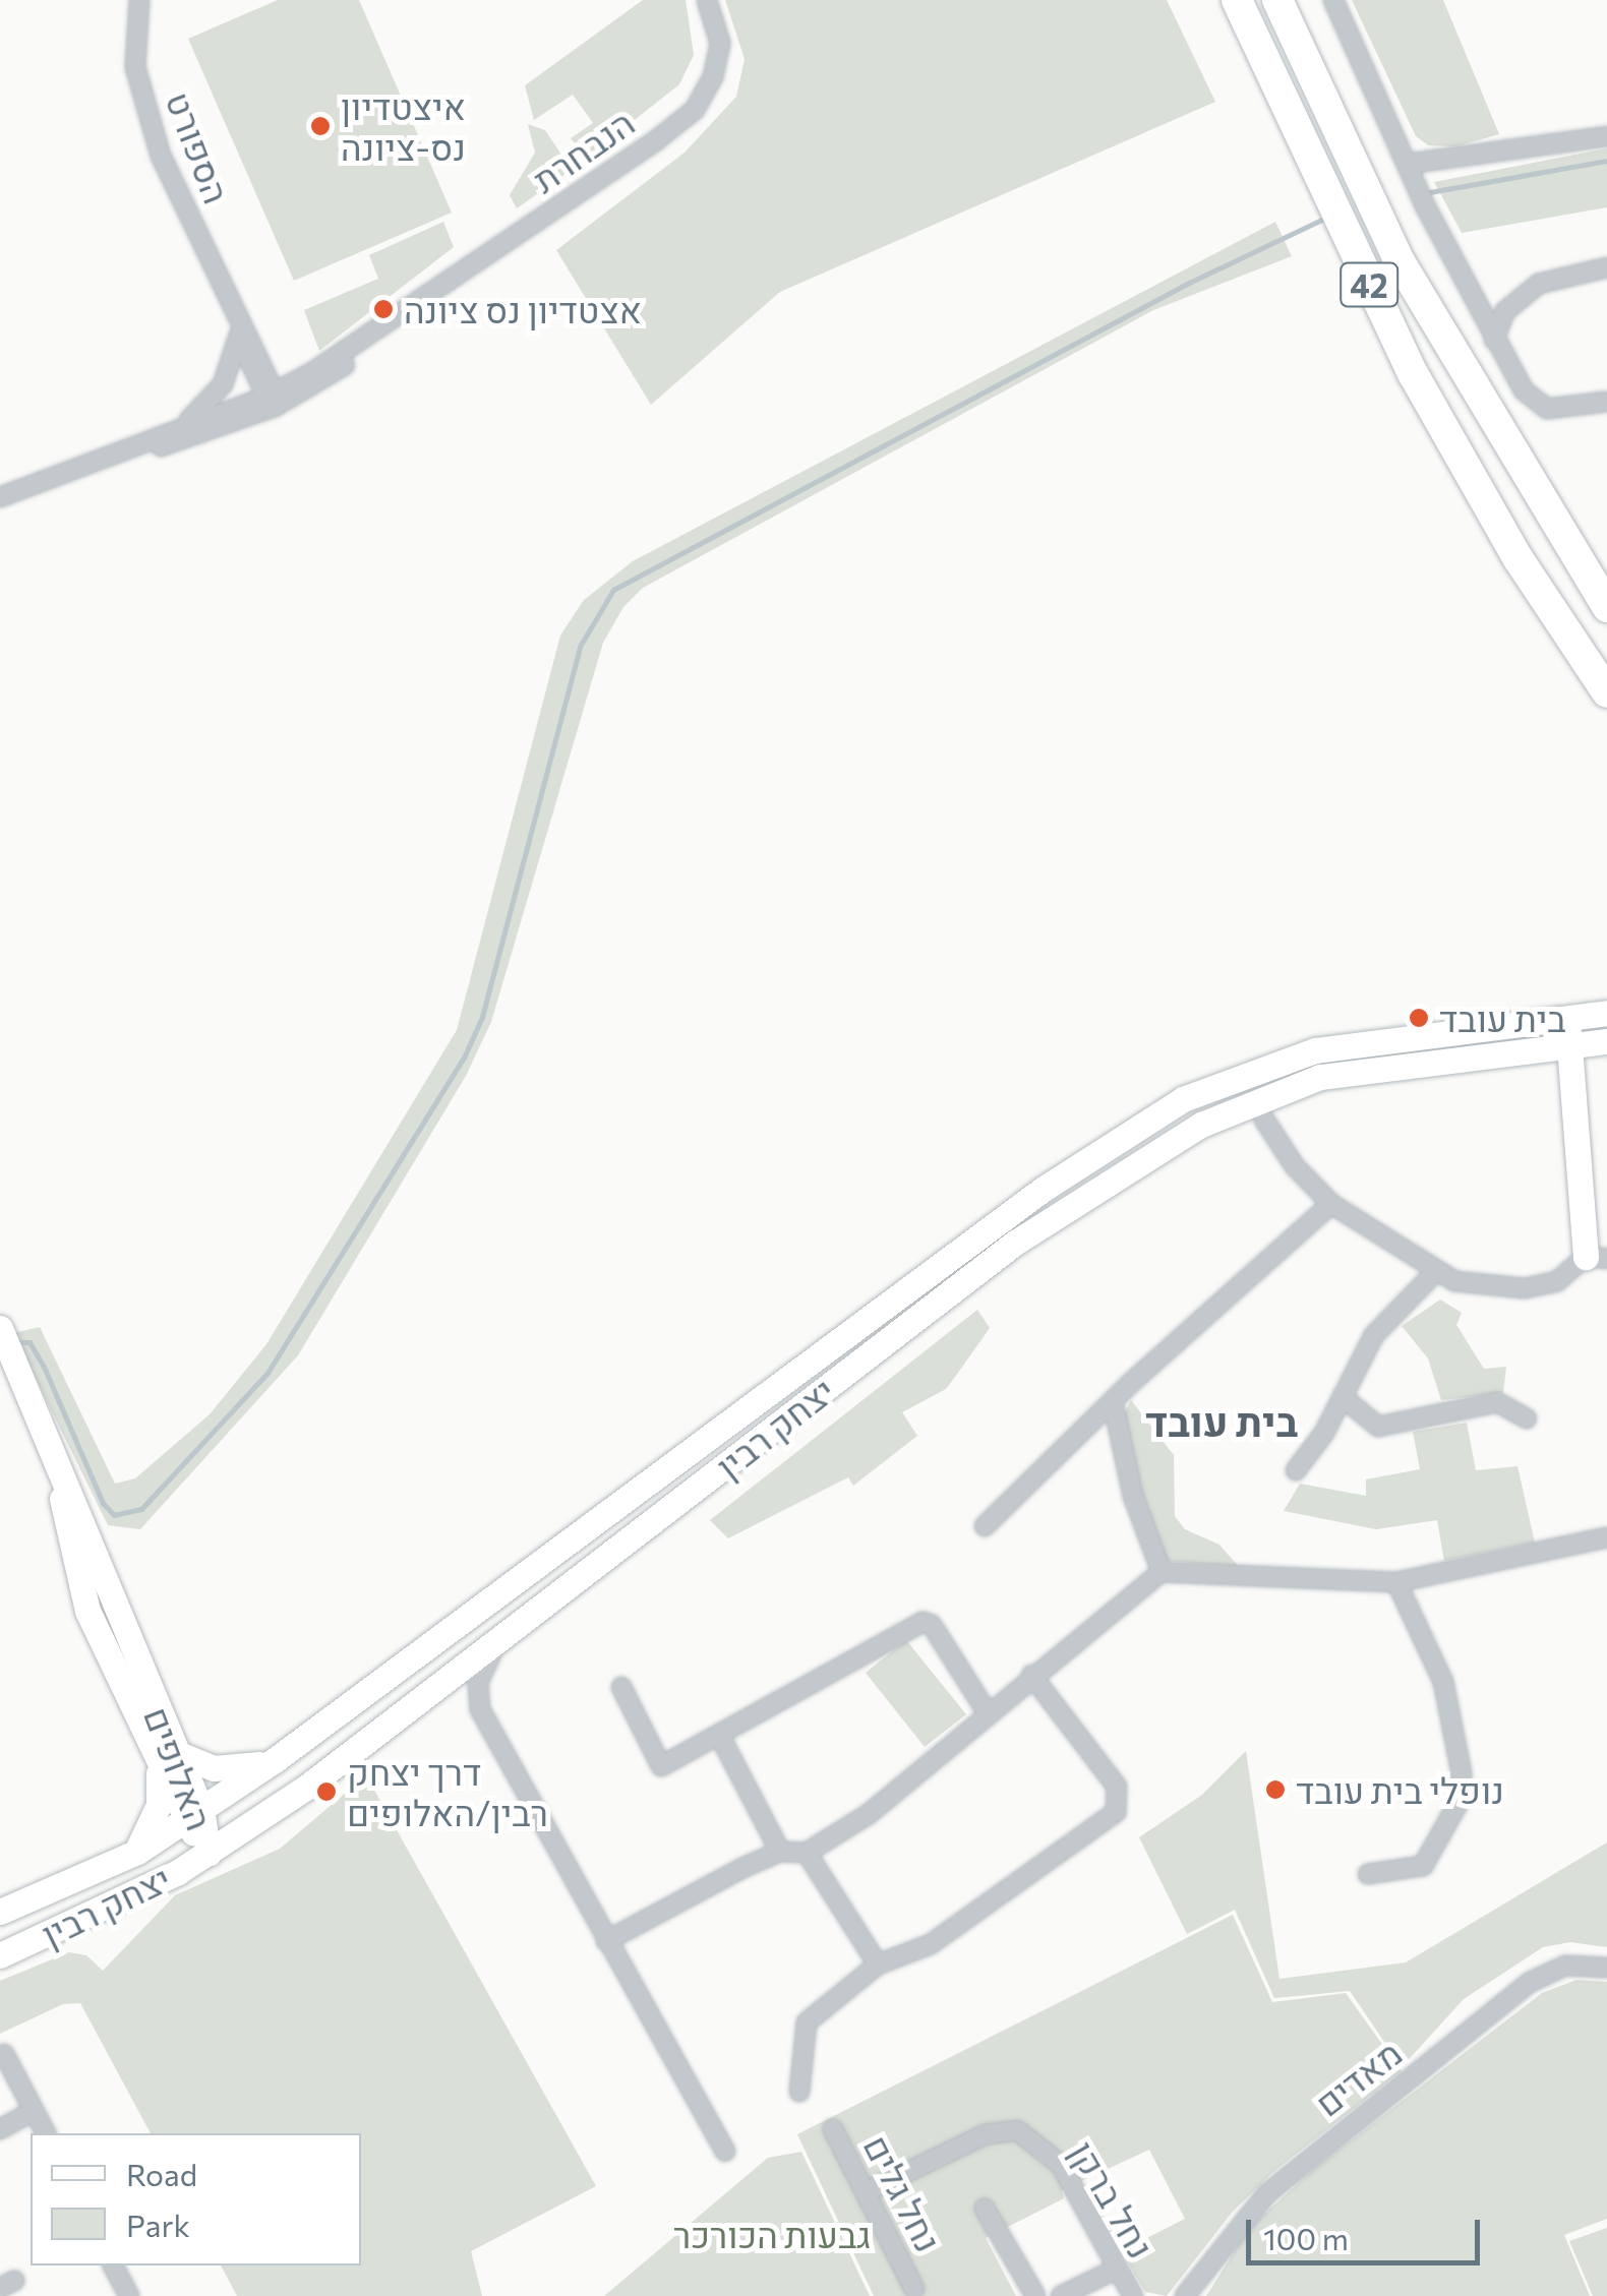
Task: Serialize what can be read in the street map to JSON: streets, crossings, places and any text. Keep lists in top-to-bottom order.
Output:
{
  "streets": {
    "highway": ["42"],
    "main road": ["יצחק רבין", "האלופים"],
    "street": [
      "הספורט",
      "הנבחרת",
      "מאדים",
      "נחל גלים",
      "נחל ברקן"
    ]
  },
  "crossings": [
    ["הספורט", "הנבחרת"],
    ["יצחק רבין", "האלופים"],
    ["נחל גלים", "נחל ברקן"]
  ],
  "districts": ["בית עובד"],
  "parks": ["גבעות הכורכר"],
  "places": [
    "איצטדיון נס-ציונה",
    "אצטדיון נס ציונה",
    "בית עובד",
    "נופלי בית עובד",
    "דרך יצחק רבין/האלופים"
  ],
  "legend": ["Road", "Park"],
  "scale_bar": "100 m"
}
